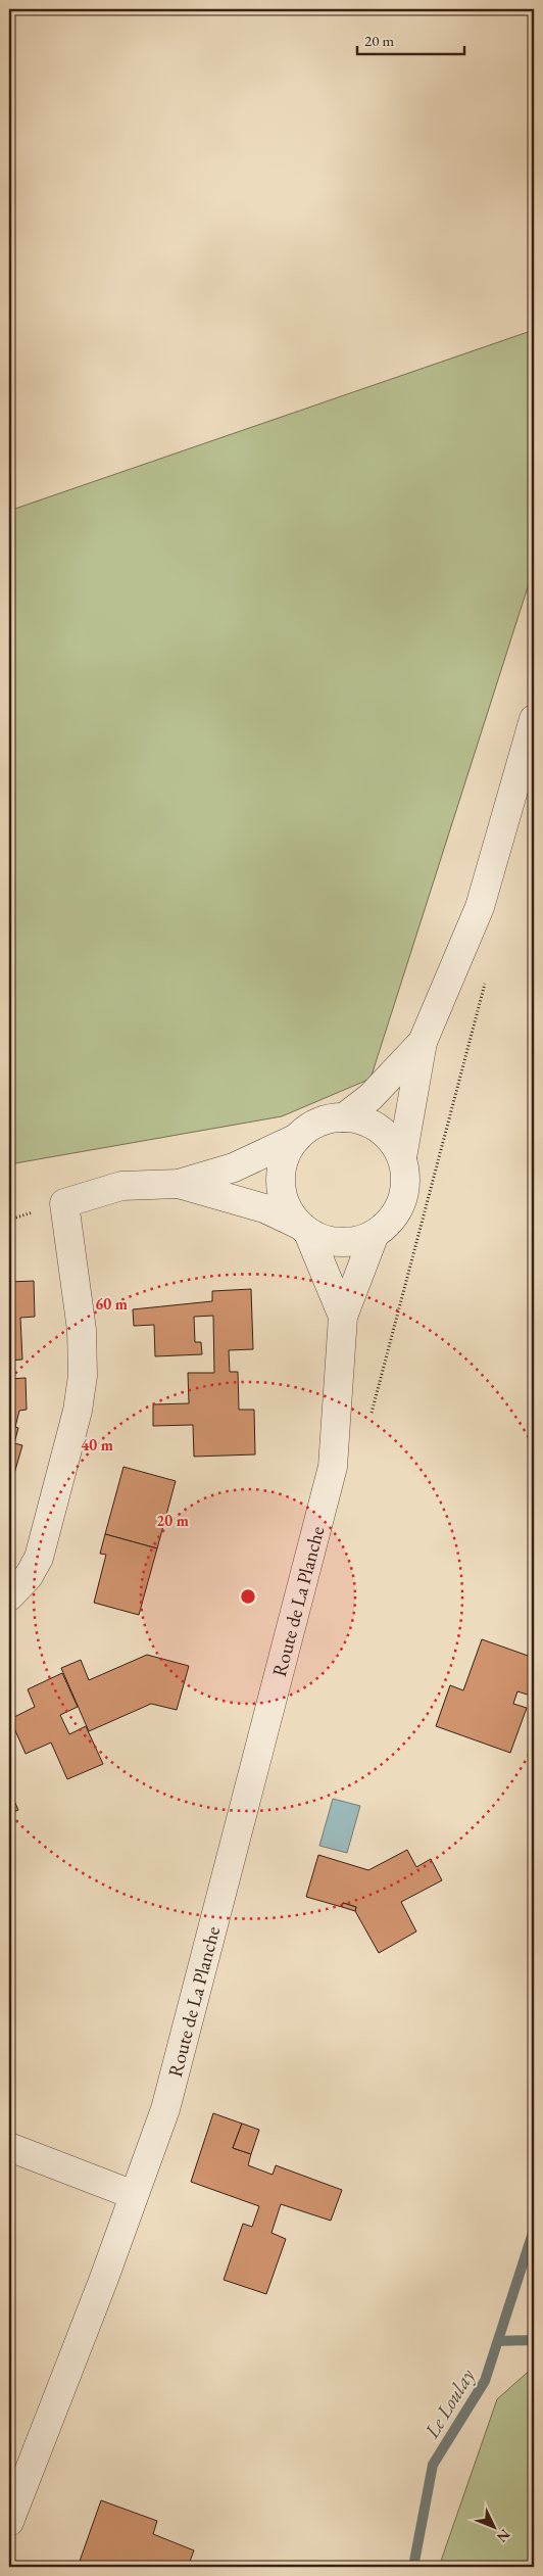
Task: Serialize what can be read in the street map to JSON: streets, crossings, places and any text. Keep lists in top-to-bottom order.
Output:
{
  "streets": {
    "street": ["Route de La Planche"]
  },
  "water": ["Le Loulay"],
  "scale_bar": "20 m",
  "north": "bottom right",
  "rings": ["60 m", "40 m", "20 m"]
}
